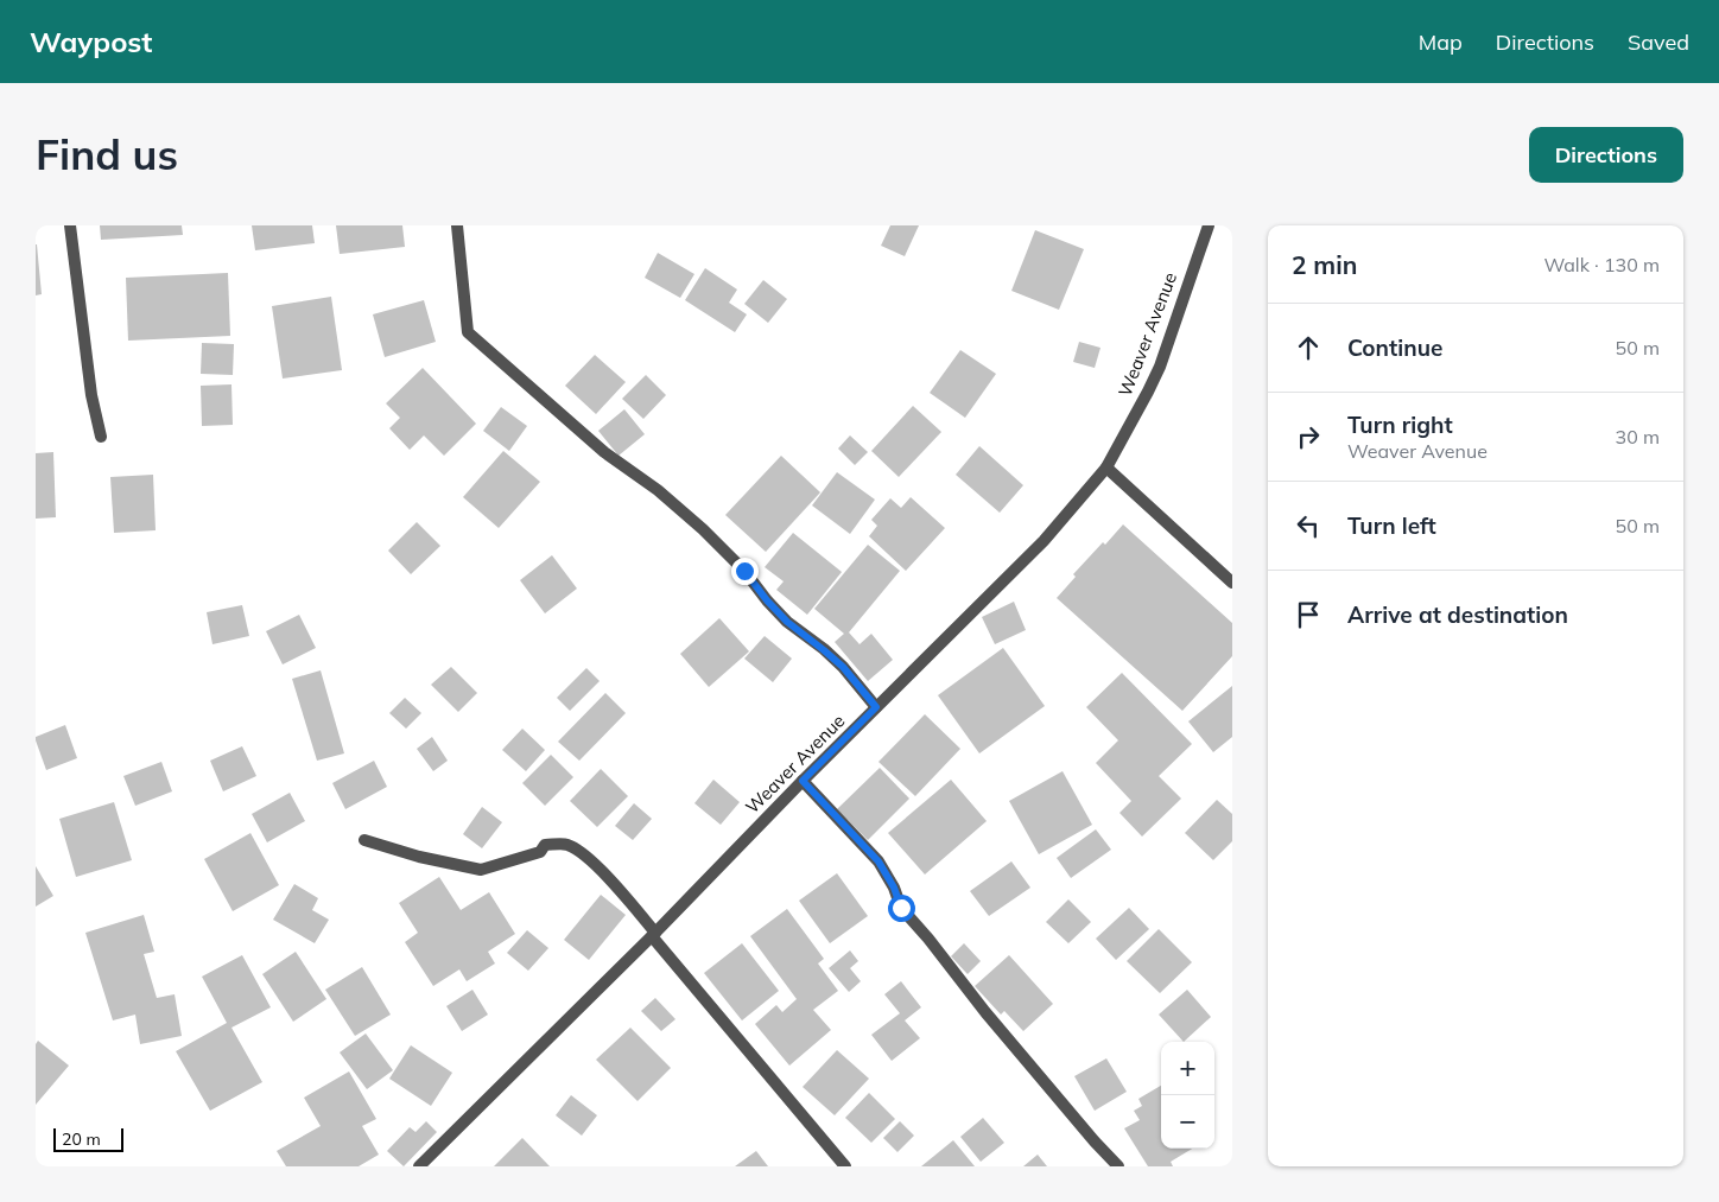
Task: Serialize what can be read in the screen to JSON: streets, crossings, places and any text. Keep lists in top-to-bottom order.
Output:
{
  "streets": {
    "street": ["Weaver Avenue"]
  },
  "scale_bar": "20 m",
  "page": {
    "header": "Waypost",
    "nav": ["Map", "Directions", "Saved"],
    "buttons": "Directions",
    "title": "Find us",
    "heading": ["2 min", "Walk · 130 m"],
    "list": [
      ["Continue", "50 m"],
      ["Turn right", "Weaver Avenue", "30 m"],
      ["Turn left", "50 m"],
      "Arrive at destination"
    ],
    "map_buttons": ["+", "−"],
    "scale": "20 m"
  }
}
